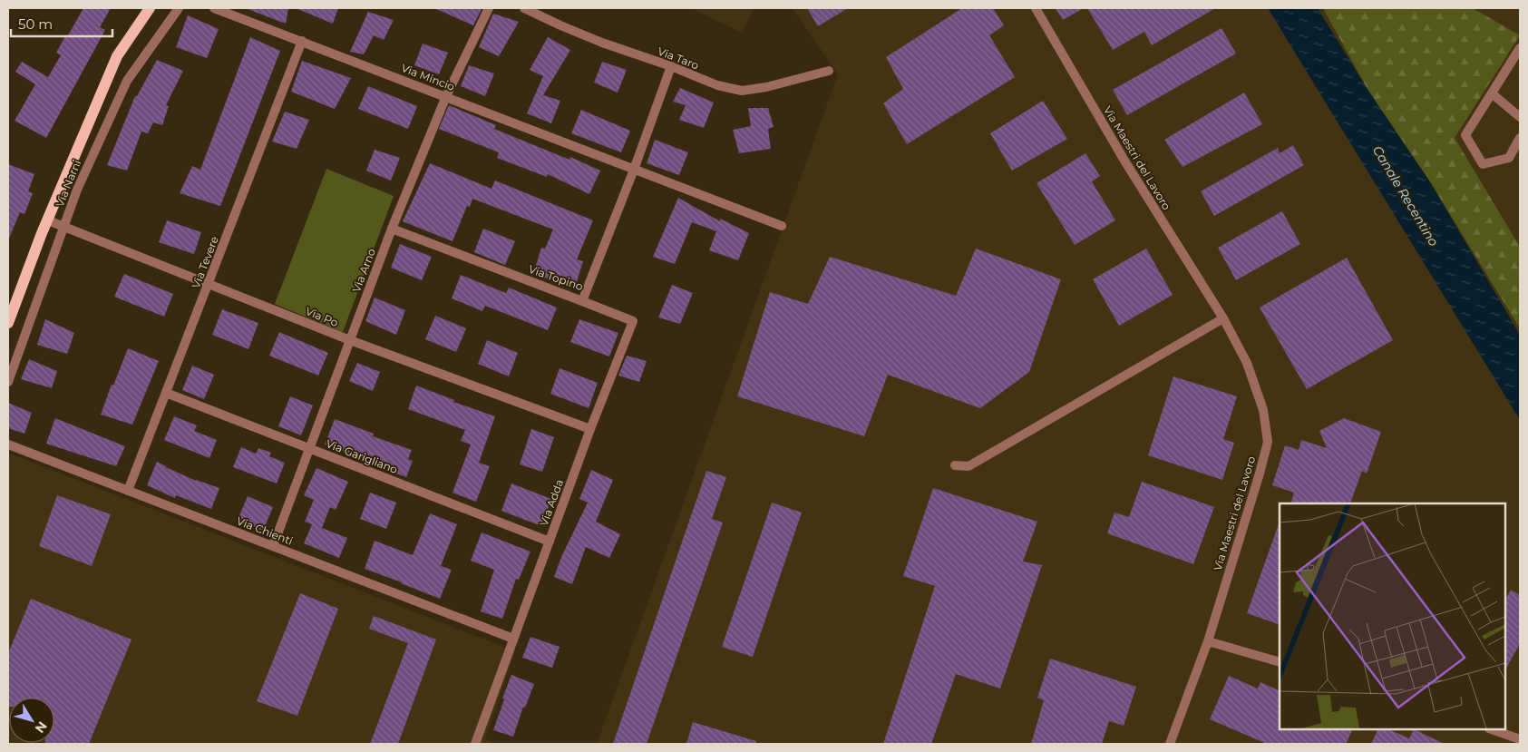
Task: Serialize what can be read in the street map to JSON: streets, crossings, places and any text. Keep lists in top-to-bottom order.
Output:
{
  "streets": {
    "main road": ["Via Narni"],
    "street": [
      "Via Taro",
      "Via Mincio",
      "Via Maestri del Lavoro",
      "Via Tevere",
      "Via Arno",
      "Via Topino",
      "Via Po",
      "Via Garigliano",
      "Via Adda",
      "Via Chienti"
    ]
  },
  "crossings": [
    ["Via Mincio", "Via Tevere"],
    ["Via Mincio", "Via Arno"],
    ["Via Mincio", "Via Topino"],
    ["Via Narni", "Via Po"],
    ["Via Tevere", "Via Po"],
    ["Via Tevere", "Via Garigliano"],
    ["Via Tevere", "Via Chienti"],
    ["Via Arno", "Via Topino"],
    ["Via Arno", "Via Po"],
    ["Via Arno", "Via Garigliano"],
    ["Via Arno", "Via Chienti"],
    ["Via Topino", "Via Adda"],
    ["Via Po", "Via Adda"],
    ["Via Garigliano", "Via Adda"],
    ["Via Adda", "Via Chienti"]
  ],
  "water": ["Canale Recentino"],
  "scale_bar": "50 m",
  "north": "bottom right"
}
